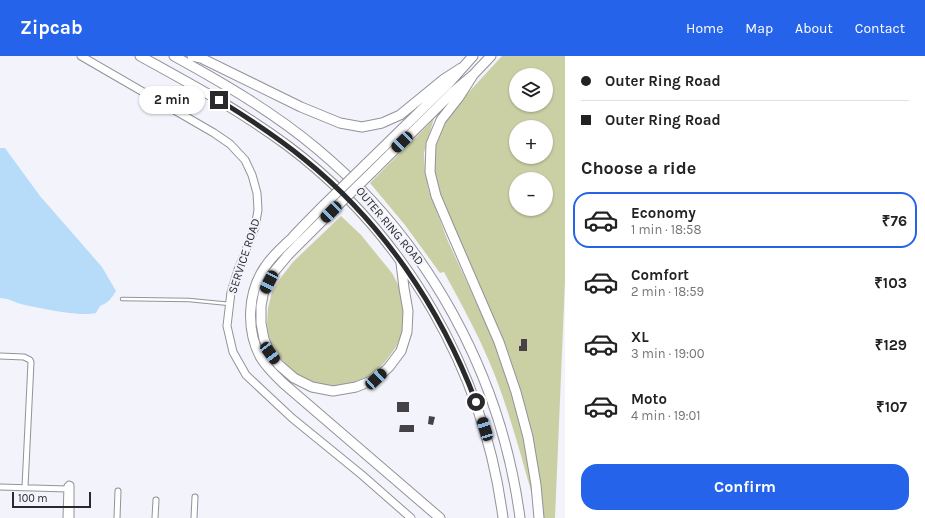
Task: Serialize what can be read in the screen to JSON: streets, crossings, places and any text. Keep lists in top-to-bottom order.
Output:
{
  "streets": {
    "highway": ["OUTER RING ROAD"],
    "main road": ["SERVICE ROAD"]
  },
  "scale_bar": "100 m",
  "page": {
    "header": "Zipcab",
    "nav": [
      "Home",
      "Map",
      "About",
      "Contact"
    ],
    "banner": ["Outer Ring Road", "Outer Ring Road"],
    "map_buttons": ["+", "−"],
    "bubble": "2 min",
    "heading": "Choose a ride",
    "list": [
      {
        "name": "Economy",
        "note": "1 min · 18:58",
        "value": "₹76"
      },
      {
        "name": "Comfort",
        "note": "2 min · 18:59",
        "value": "₹103"
      },
      {
        "name": "XL",
        "note": "3 min · 19:00",
        "value": "₹129"
      },
      {
        "name": "Moto",
        "note": "4 min · 19:01",
        "value": "₹107"
      }
    ],
    "buttons": "Confirm",
    "scale": "100 m"
  }
}
